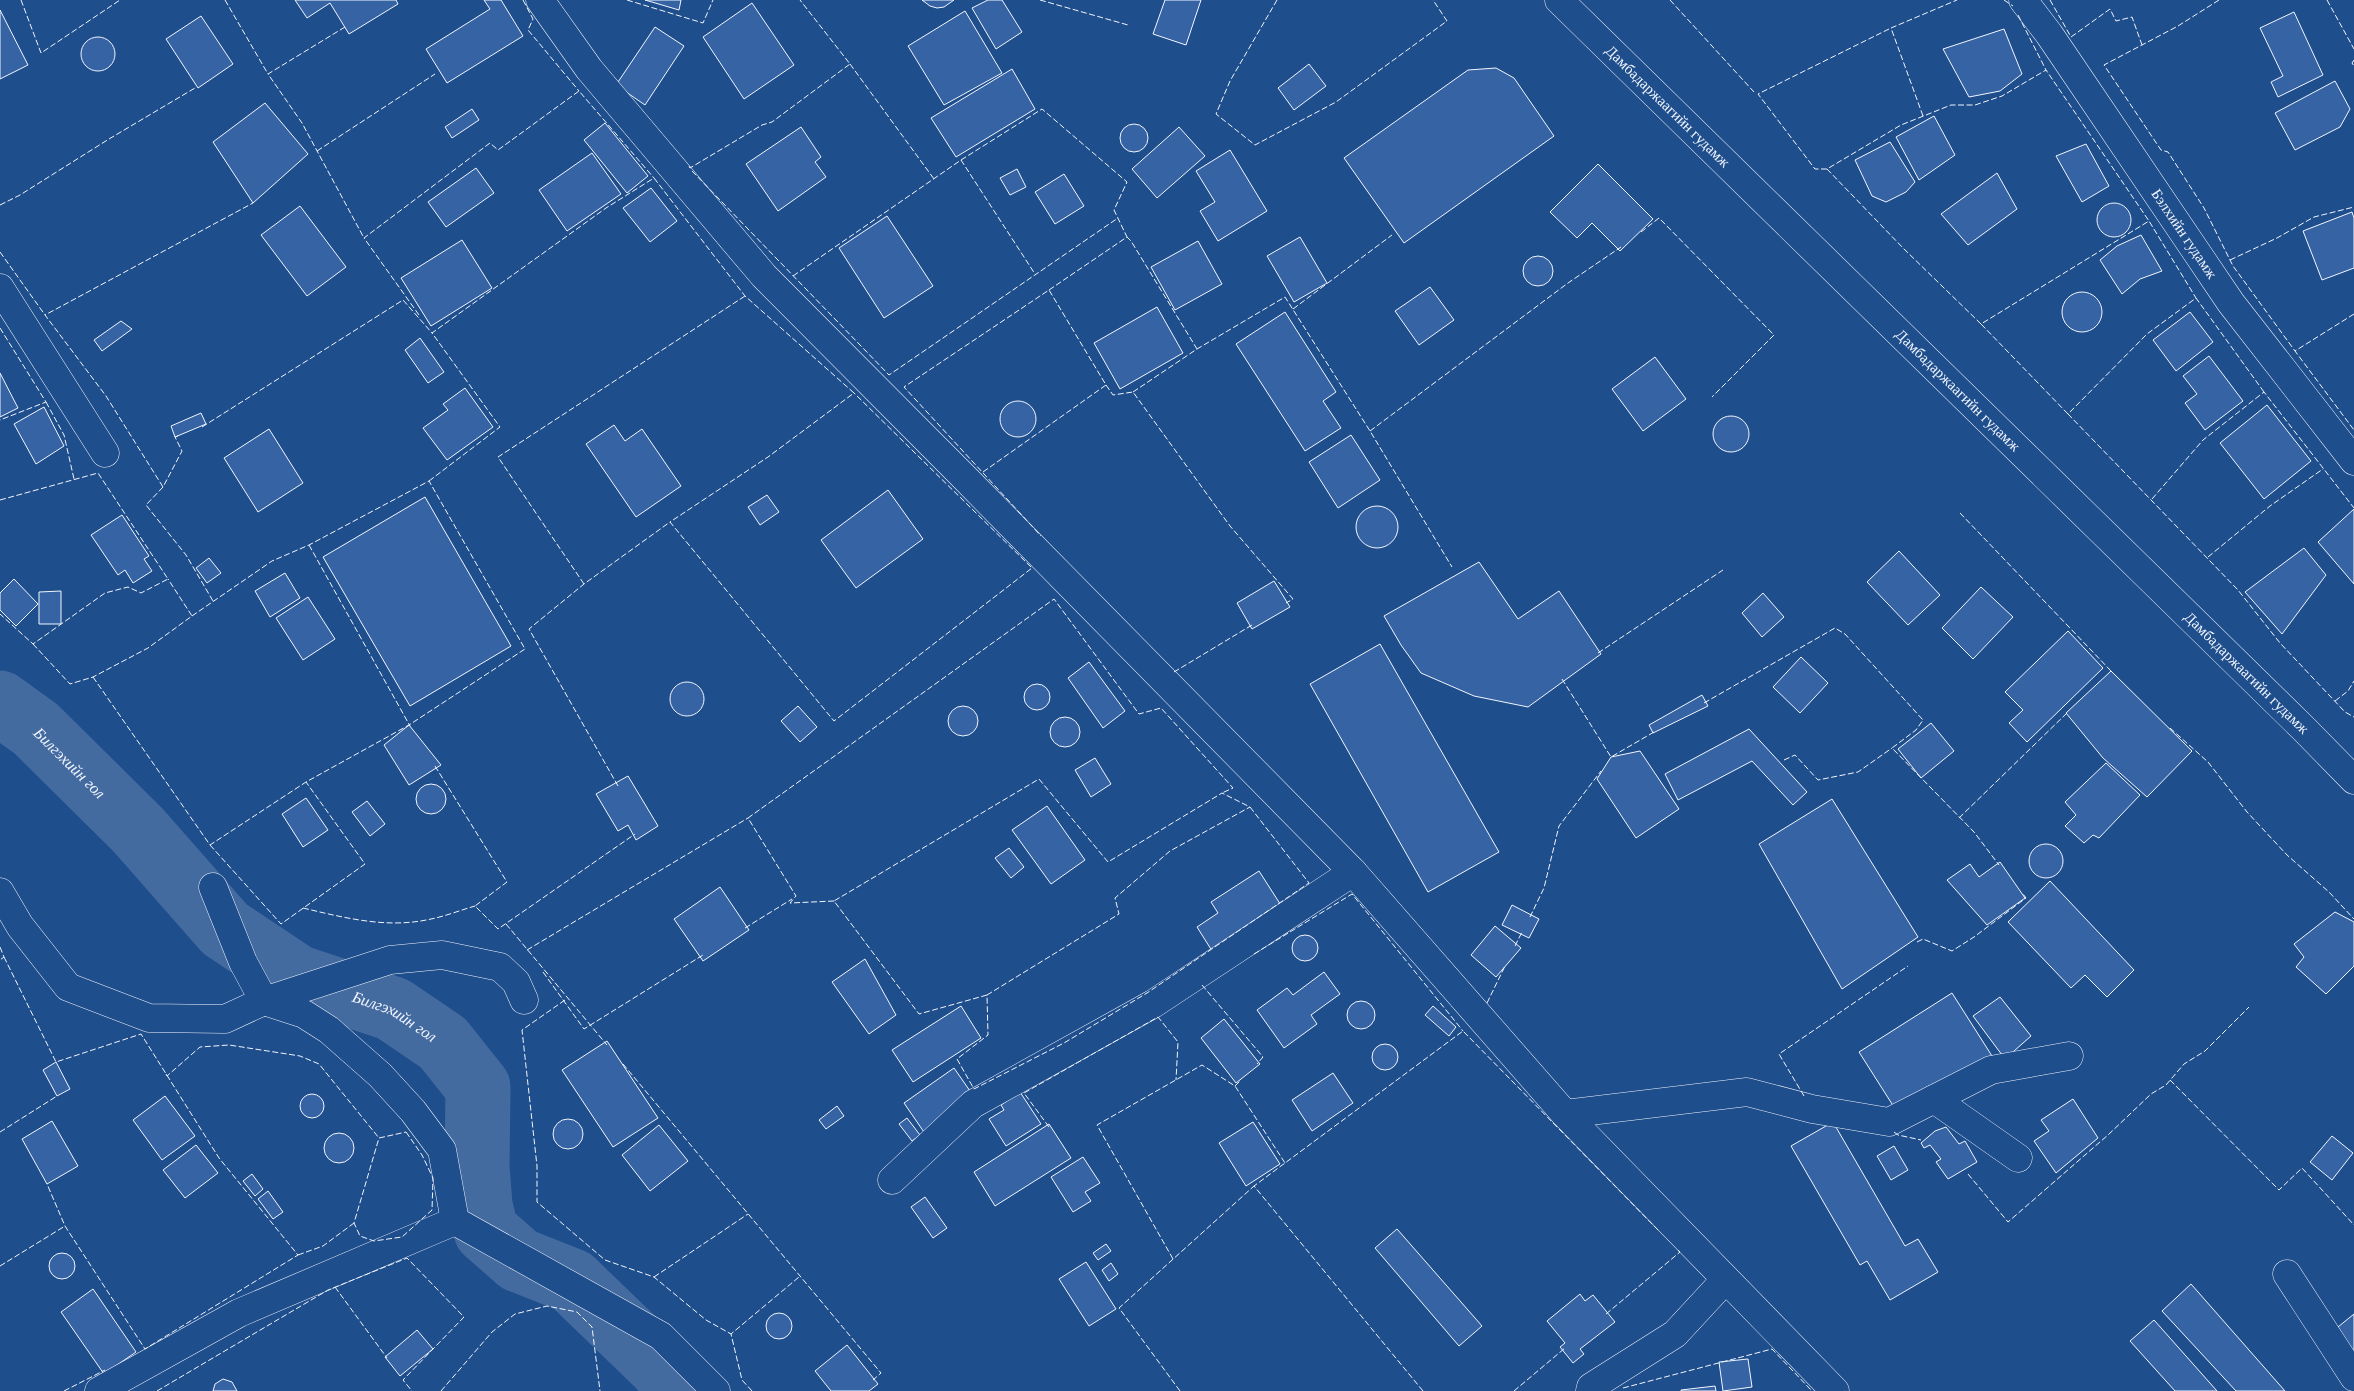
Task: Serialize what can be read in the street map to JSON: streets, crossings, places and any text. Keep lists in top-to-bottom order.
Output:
{
  "streets": {
    "street": ["Дамбадаржаагийн гудамж", "Бэлхийн гудамж"]
  },
  "water": ["Билгэхийн гол"]
}
